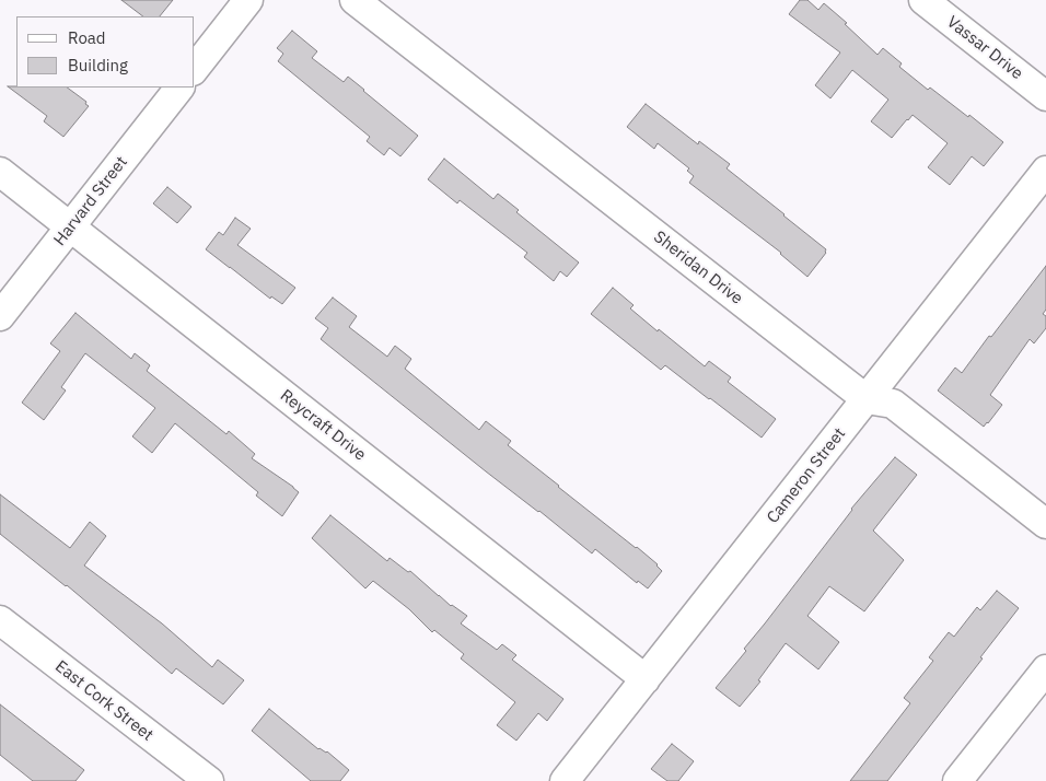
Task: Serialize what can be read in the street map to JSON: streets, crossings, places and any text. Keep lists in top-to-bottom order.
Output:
{
  "streets": {
    "street": [
      "Vassar Drive",
      "Harvard Street",
      "Sheridan Drive",
      "Reycraft Drive",
      "Cameron Street",
      "East Cork Street"
    ]
  },
  "crossings": [
    ["Harvard Street", "Reycraft Drive"],
    ["Sheridan Drive", "Cameron Street"],
    ["Reycraft Drive", "Cameron Street"]
  ],
  "legend": ["Road", "Building"]
}
